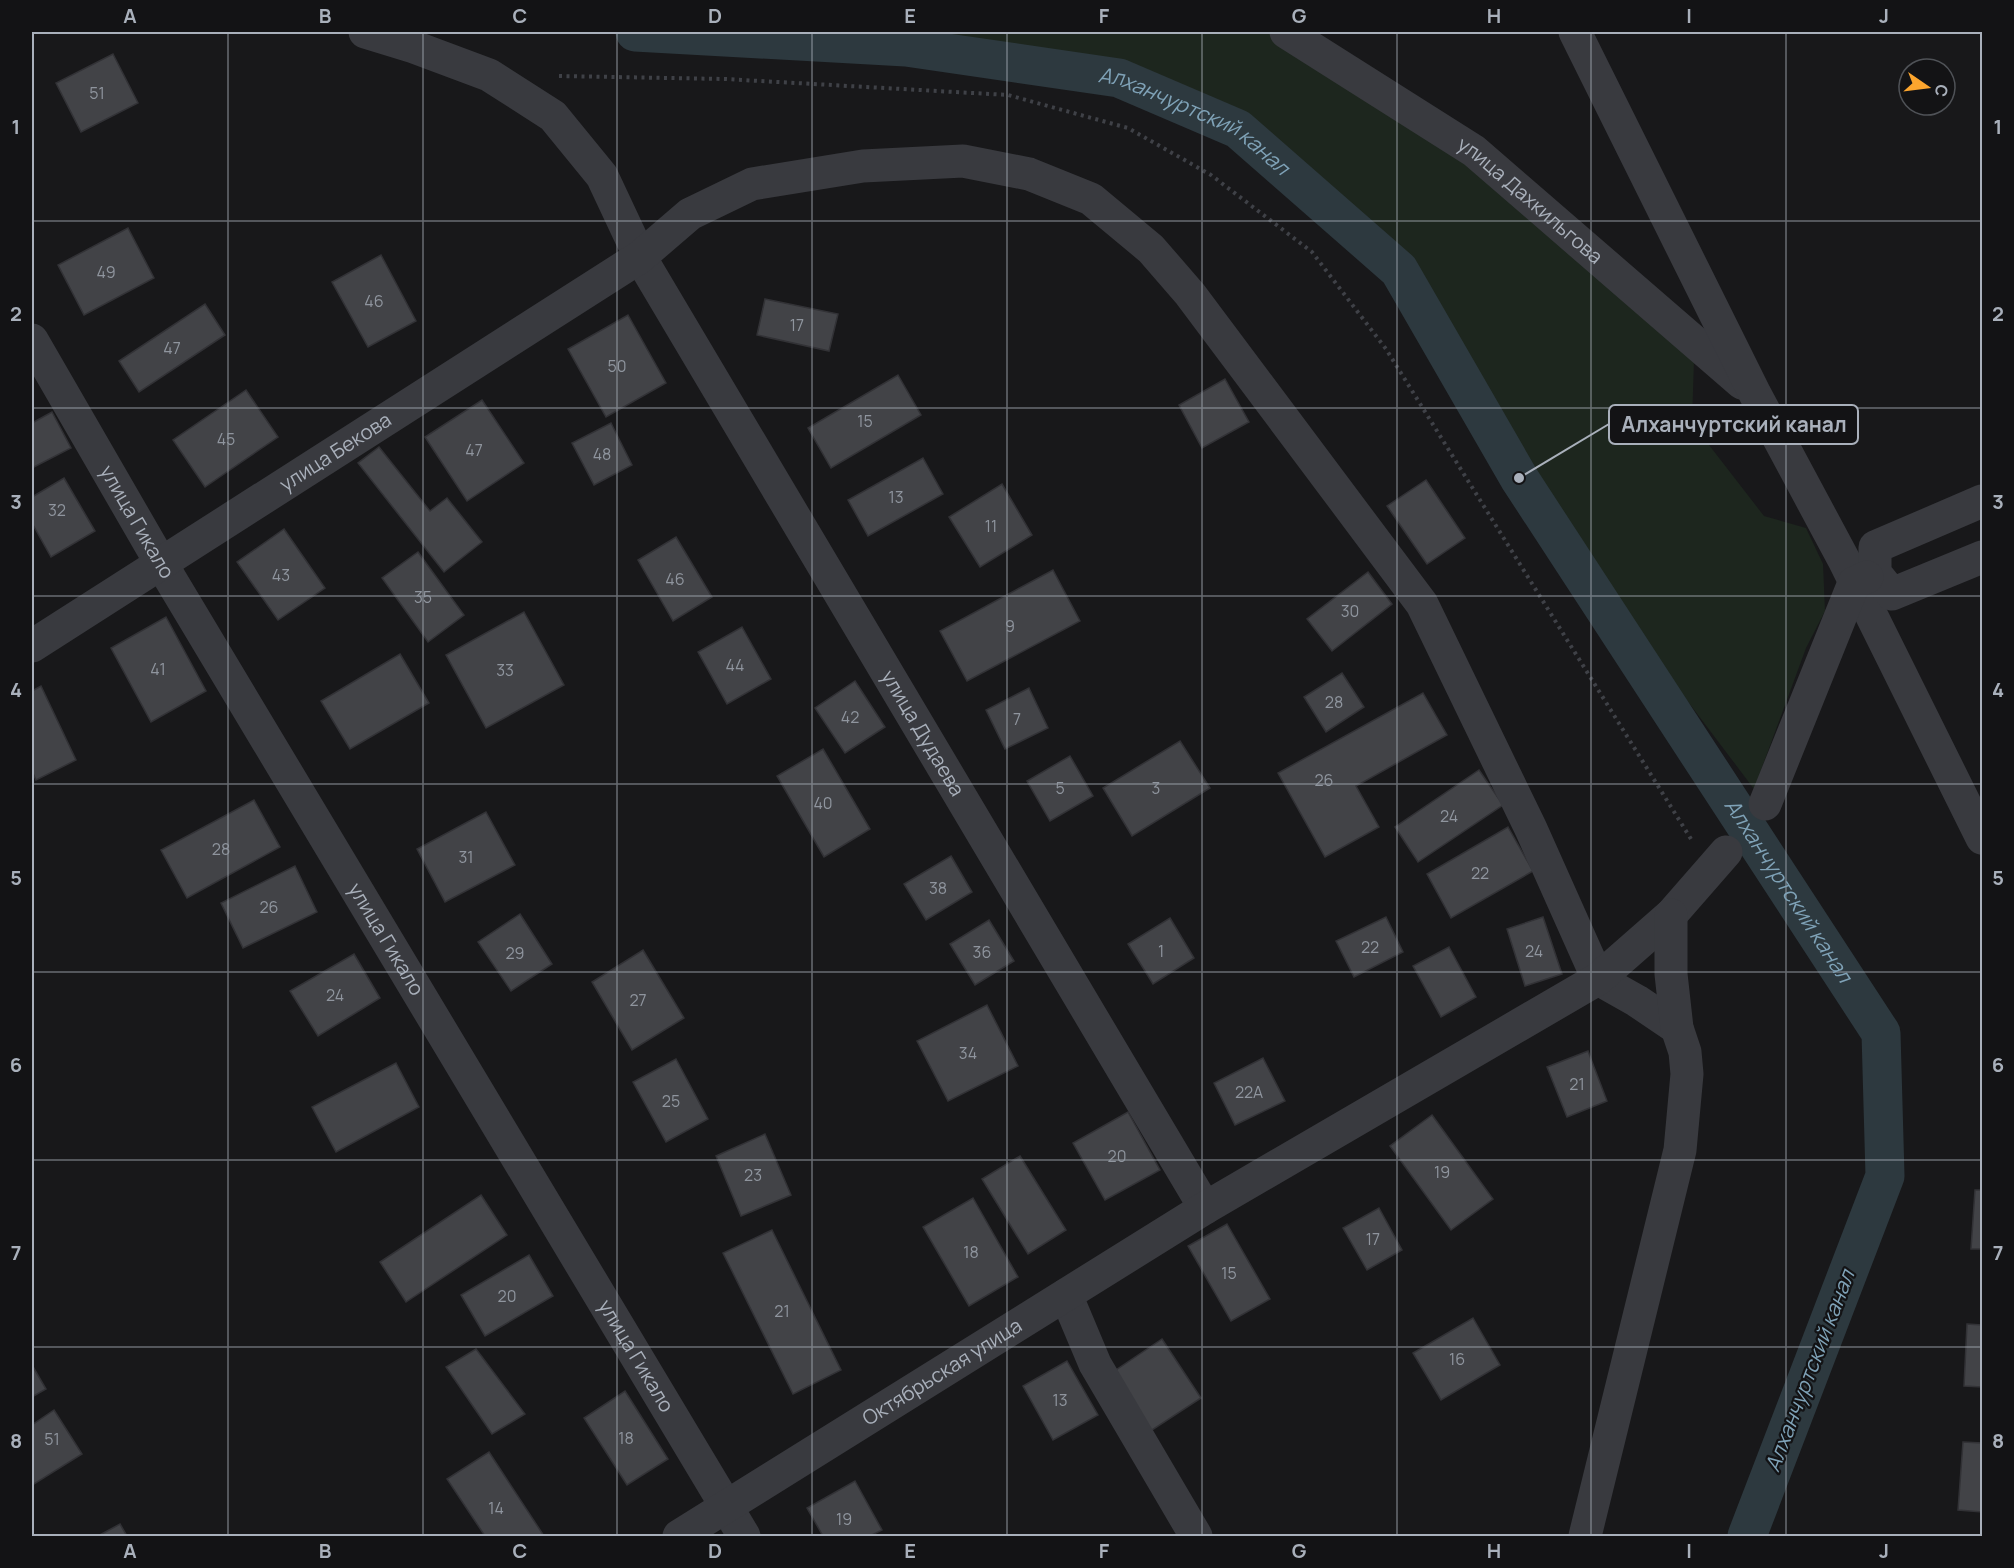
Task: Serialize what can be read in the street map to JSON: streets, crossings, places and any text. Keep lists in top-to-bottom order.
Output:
{
  "streets": {
    "street": [
      "улица Дахкильгова",
      "улица Бекова",
      "улица Гикало",
      "улица Дудаева",
      "Октябрьская улица"
    ]
  },
  "crossings": [
    ["улица Бекова", "улица Гикало"],
    ["улица Бекова", "улица Дудаева"],
    ["улица Бекова", "Октябрьская улица"],
    ["улица Гикало", "Октябрьская улица"],
    ["улица Дудаева", "Октябрьская улица"]
  ],
  "water": ["Алханчуртский канал"],
  "places": ["Алханчуртский канал"],
  "house_numbers": [
    "51",
    "49",
    "46",
    "17",
    "47",
    "50",
    "15",
    "45",
    "47",
    "48",
    "13",
    "32",
    "11",
    "43",
    "46",
    "35",
    "30",
    "9",
    "44",
    "41",
    "33",
    "28",
    "42",
    "7",
    "26",
    "5",
    "3",
    "40",
    "24",
    "28",
    "31",
    "22",
    "38",
    "26",
    "22",
    "1",
    "24",
    "36",
    "29",
    "24",
    "27",
    "34",
    "21",
    "22А",
    "25",
    "20",
    "19",
    "23",
    "17",
    "18",
    "15",
    "20",
    "21",
    "16",
    "13",
    "18",
    "51",
    "14",
    "19"
  ],
  "north": "right",
  "grid": {
    "columns": [
      "A",
      "B",
      "C",
      "D",
      "E",
      "F",
      "G",
      "H",
      "I",
      "J"
    ],
    "rows": [
      "1",
      "2",
      "3",
      "4",
      "5",
      "6",
      "7",
      "8"
    ]
  }
}
